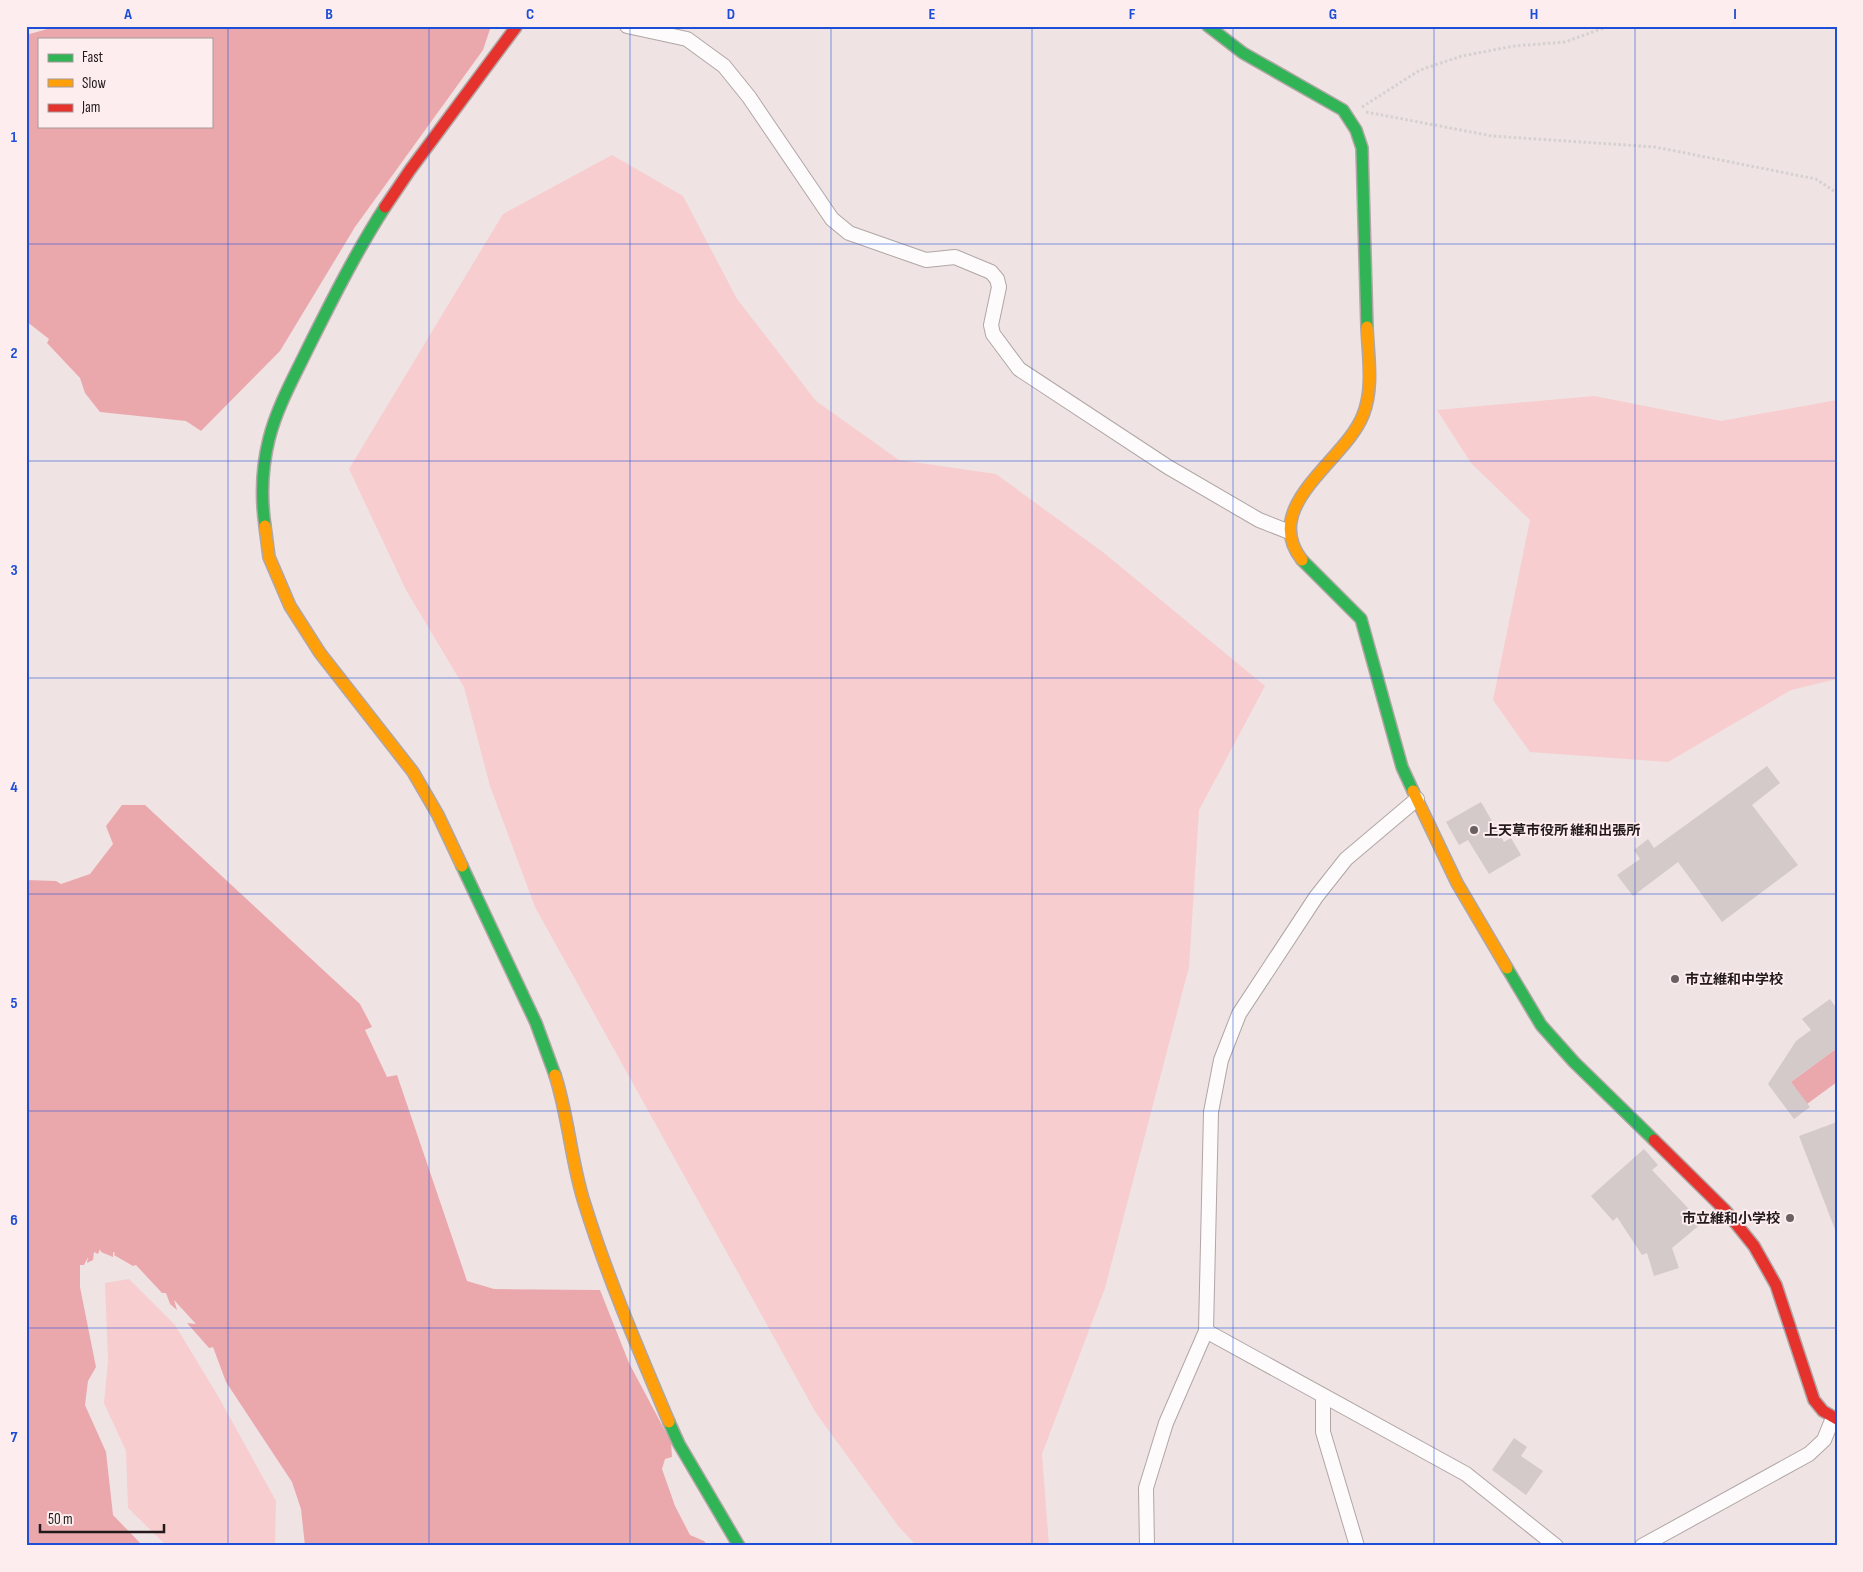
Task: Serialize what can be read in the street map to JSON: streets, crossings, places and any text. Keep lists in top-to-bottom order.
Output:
{
  "places": ["上天草市役所 維和出張所", "市立維和中学校", "市立維和小学校"],
  "legend": ["Fast", "Slow", "Jam"],
  "scale_bar": "50 m",
  "grid": {
    "columns": [
      "A",
      "B",
      "C",
      "D",
      "E",
      "F",
      "G",
      "H",
      "I"
    ],
    "rows": [
      "1",
      "2",
      "3",
      "4",
      "5",
      "6",
      "7"
    ]
  }
}
